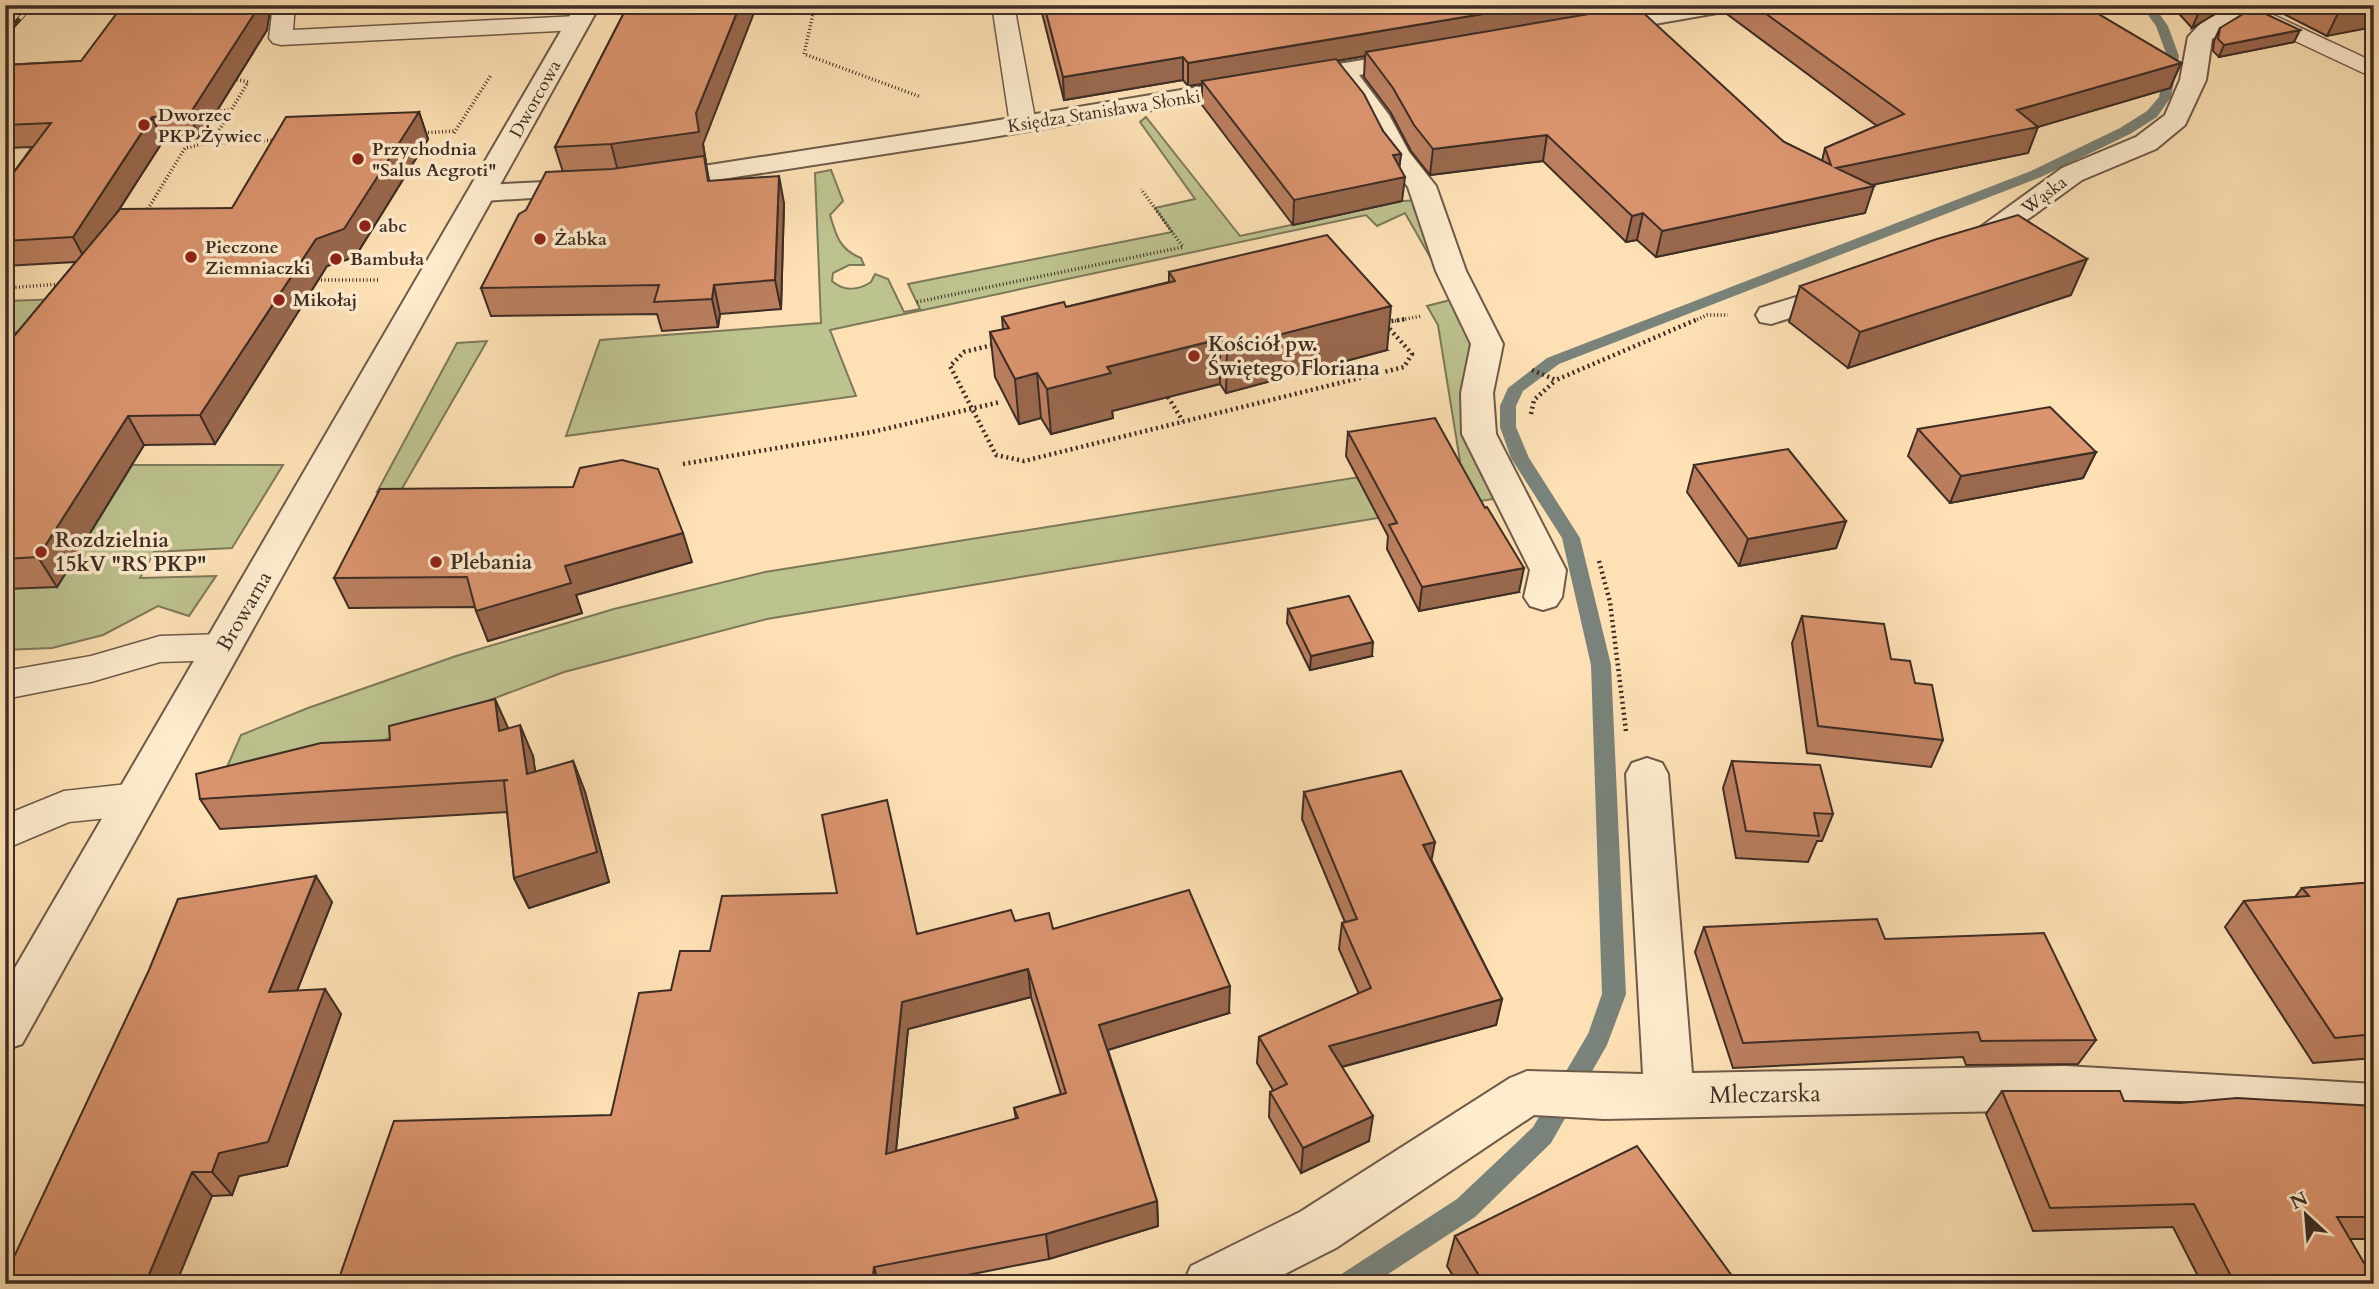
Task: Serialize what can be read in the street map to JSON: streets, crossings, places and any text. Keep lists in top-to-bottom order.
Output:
{
  "streets": {
    "street": [
      "Dworcowa",
      "Księdza Stanisława Słonki",
      "Wąska",
      "Browarna",
      "Mleczarska"
    ]
  },
  "crossings": [
    ["Dworcowa", "Księdza Stanisława Słonki"],
    ["Dworcowa", "Browarna"],
    ["Księdza Stanisława Słonki", "Browarna"]
  ],
  "places": [
    "Dworzec PKP Żywiec",
    "Przychodnia \"Salus Aegroti\"",
    "abc",
    "Żabka",
    "Pieczone Ziemniaczki",
    "Bambuła",
    "Mikołaj",
    "Kościół pw. Świętego Floriana",
    "Rozdzielnia 15kV \"RS PKP\"",
    "Plebania"
  ],
  "north": "top left"
}
